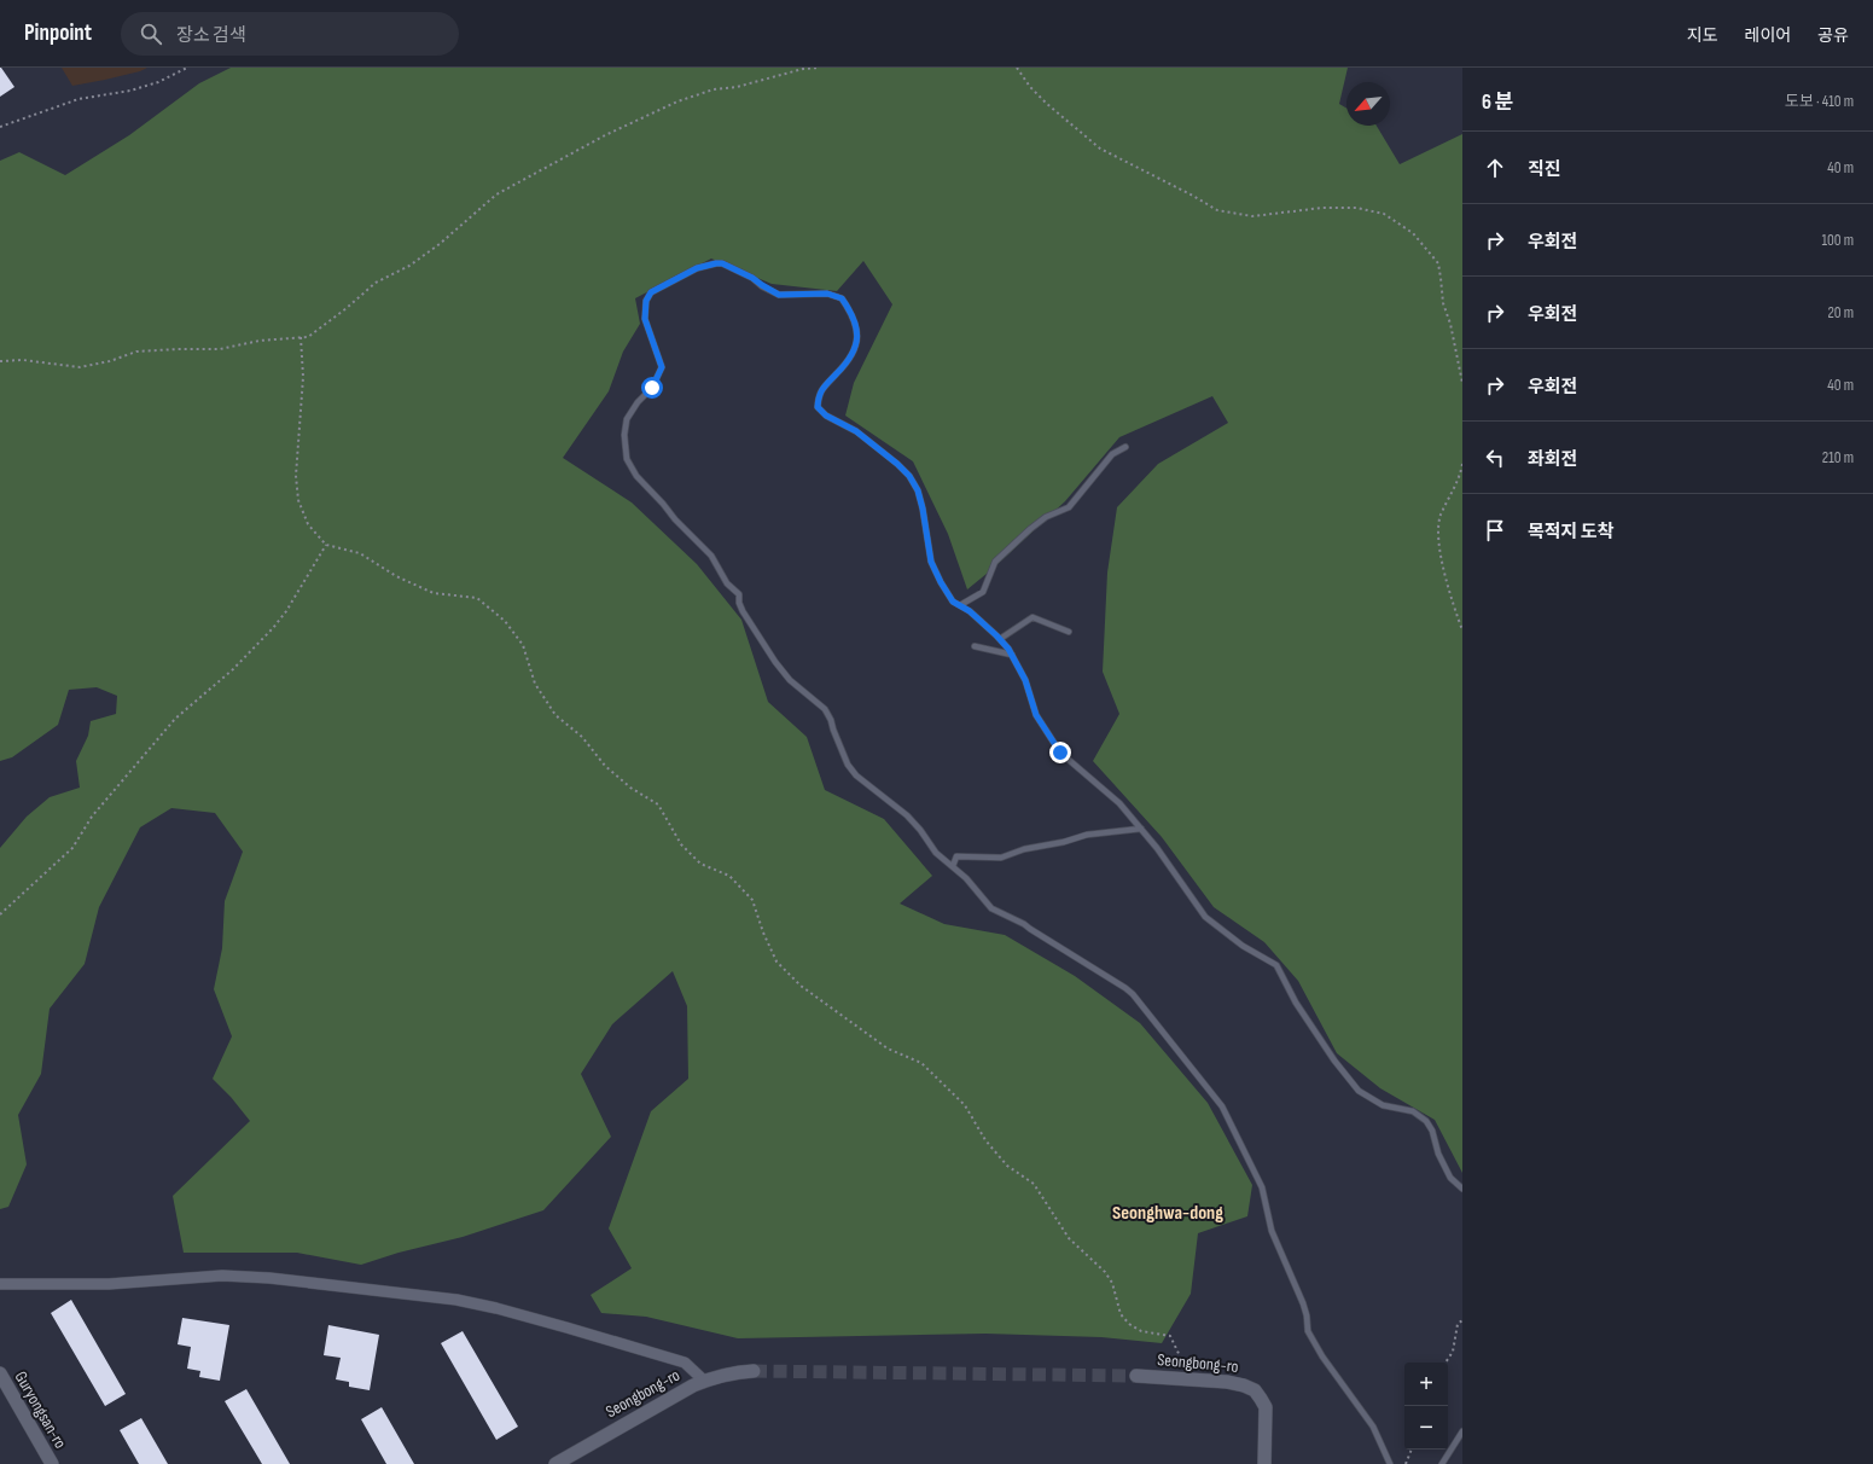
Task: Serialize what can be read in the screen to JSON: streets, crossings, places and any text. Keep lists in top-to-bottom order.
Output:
{
  "streets": {
    "street": ["Seongbong-ro", "Guryongsan-ro"]
  },
  "districts": ["Seonghwa-dong"],
  "north": "bottom left",
  "page": {
    "header": "Pinpoint",
    "search": "장소 검색",
    "nav": ["지도", "레이어", "공유"],
    "heading": ["6 분", "도보 · 410 m"],
    "list": [
      ["직진", "40 m"],
      ["우회전", "100 m"],
      ["우회전", "20 m"],
      ["우회전", "40 m"],
      ["좌회전", "210 m"],
      "목적지 도착"
    ],
    "map_buttons": ["+", "−"]
  }
}
